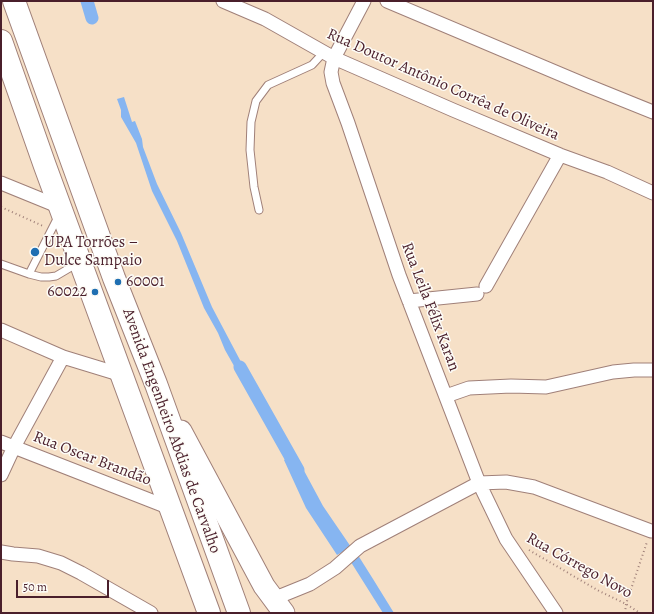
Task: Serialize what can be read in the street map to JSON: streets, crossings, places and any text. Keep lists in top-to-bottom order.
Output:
{
  "streets": {
    "highway": ["Avenida Engenheiro Abdias de Carvalho"],
    "street": ["Rua Doutor Antônio Corrêa de Oliveira", "Rua Leila Félix Karan", "Rua Oscar Brandão"],
    "path": ["Rua Córrego Novo"]
  },
  "crossings": [
    ["Rua Doutor Antônio Corrêa de Oliveira", "Rua Leila Félix Karan"],
    ["Rua Leila Félix Karan", "Rua Córrego Novo"],
    ["Avenida Engenheiro Abdias de Carvalho", "Rua Oscar Brandão"]
  ],
  "places": ["UPA Torrões – Dulce Sampaio", "60001", "60022"],
  "scale_bar": "50 m"
}
